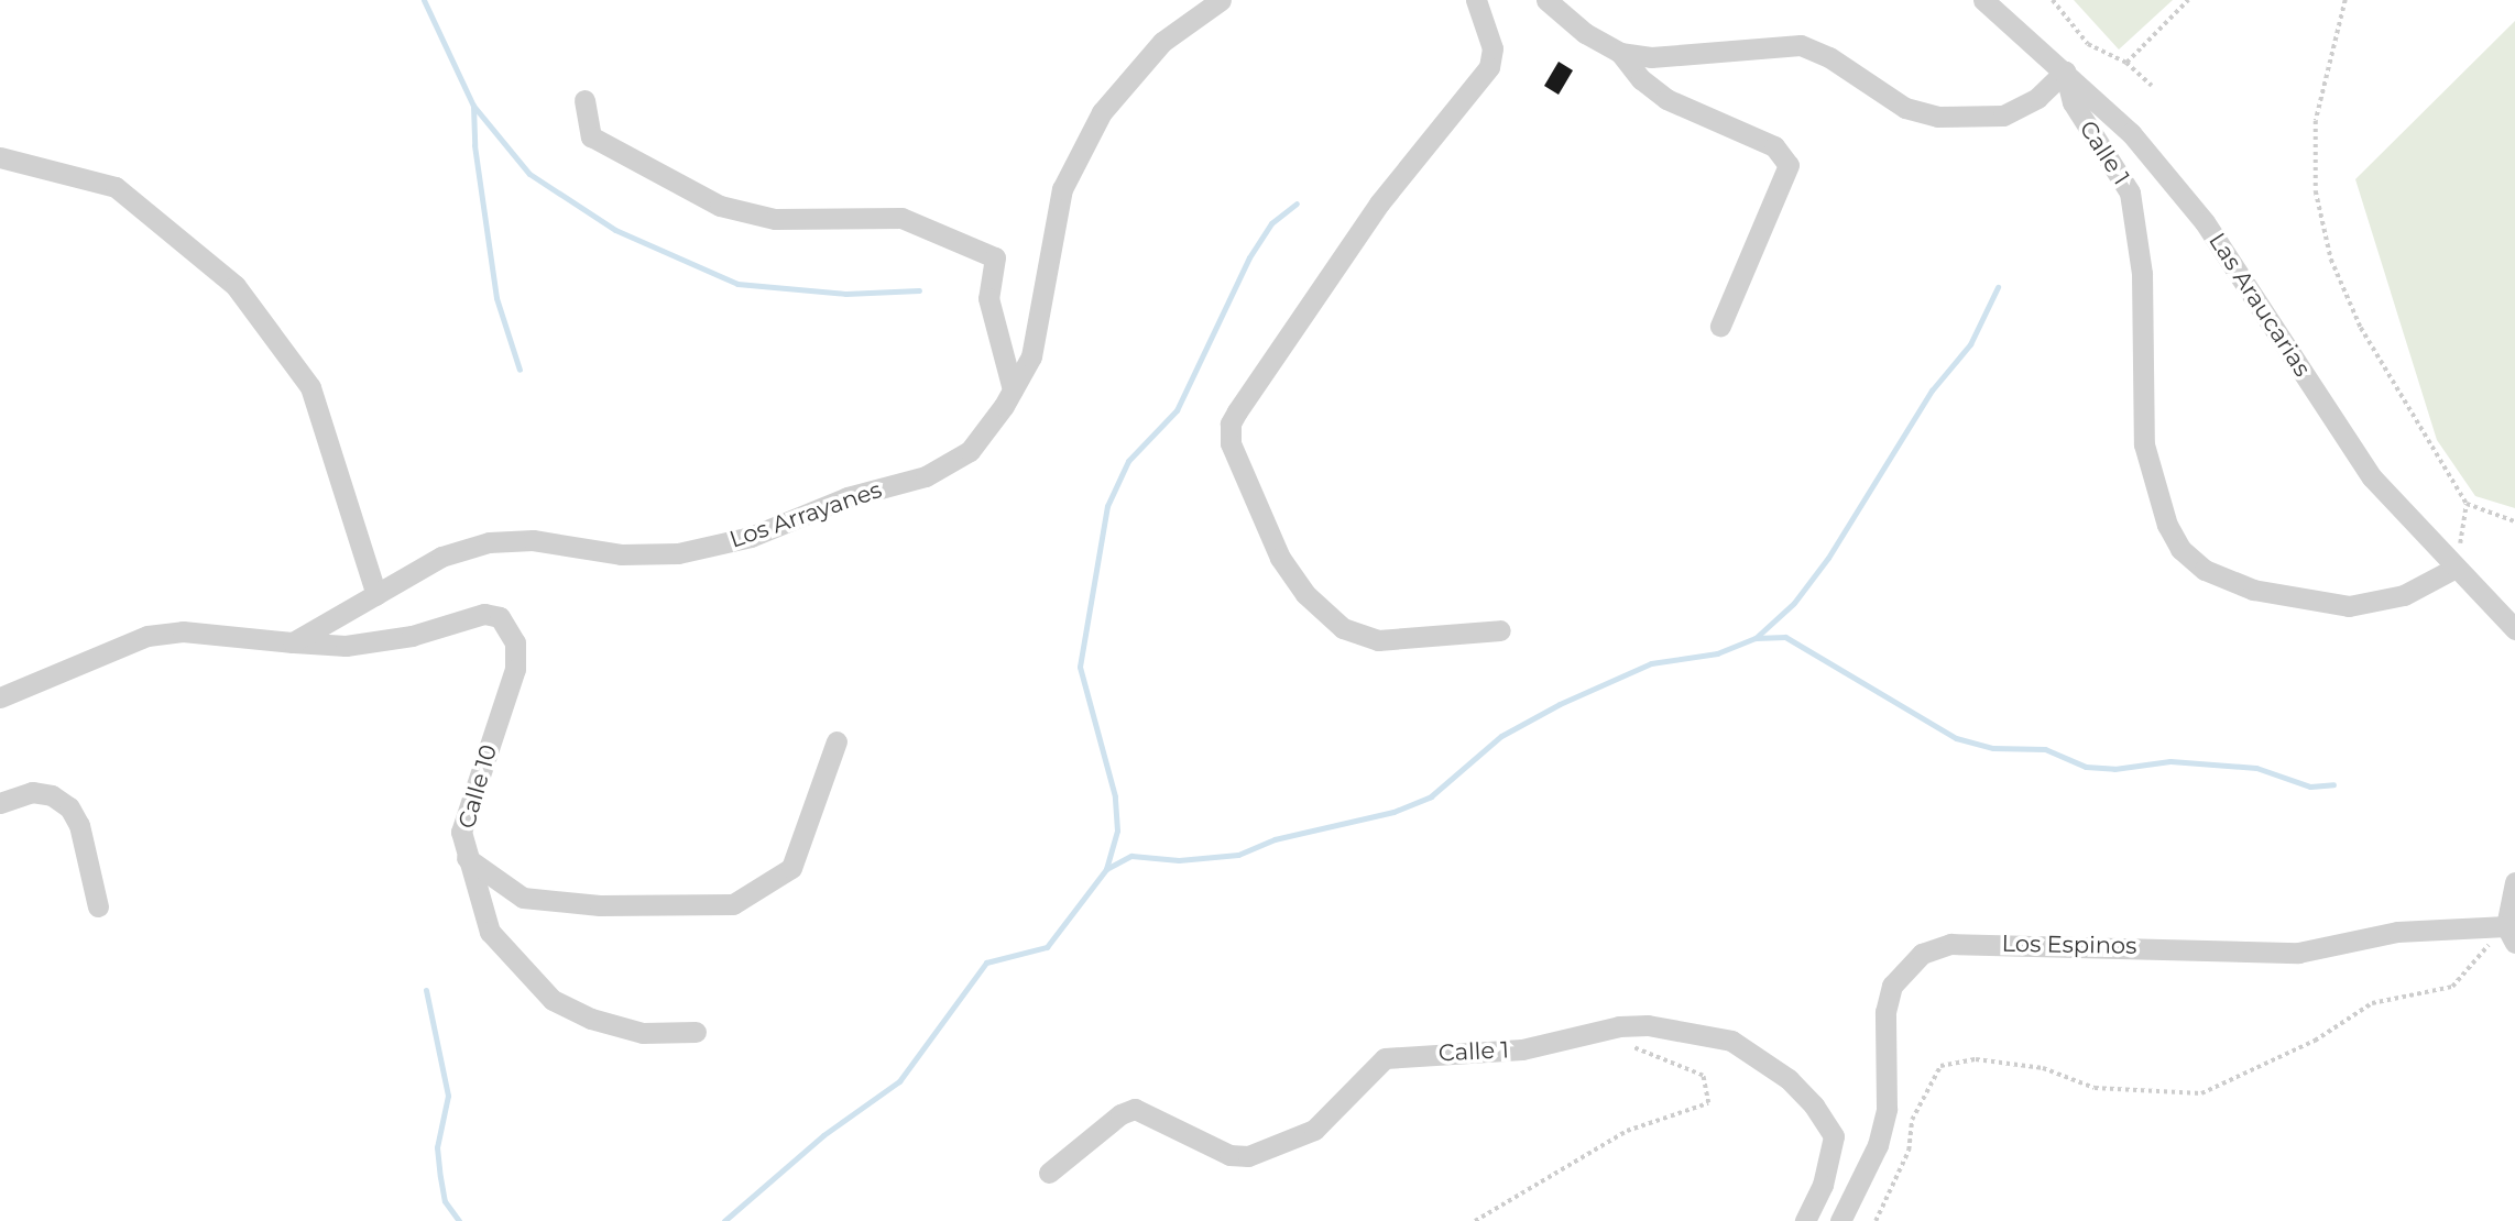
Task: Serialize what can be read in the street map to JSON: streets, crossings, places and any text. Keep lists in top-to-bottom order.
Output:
{
  "streets": {
    "street": [
      "Calle 1",
      "Las Araucarias",
      "Los Arrayanes",
      "Calle 10",
      "Los Espinos"
    ]
  },
  "crossings": [
    ["Calle 1", "Las Araucarias"],
    ["Los Arrayanes", "Calle 10"]
  ]
}
